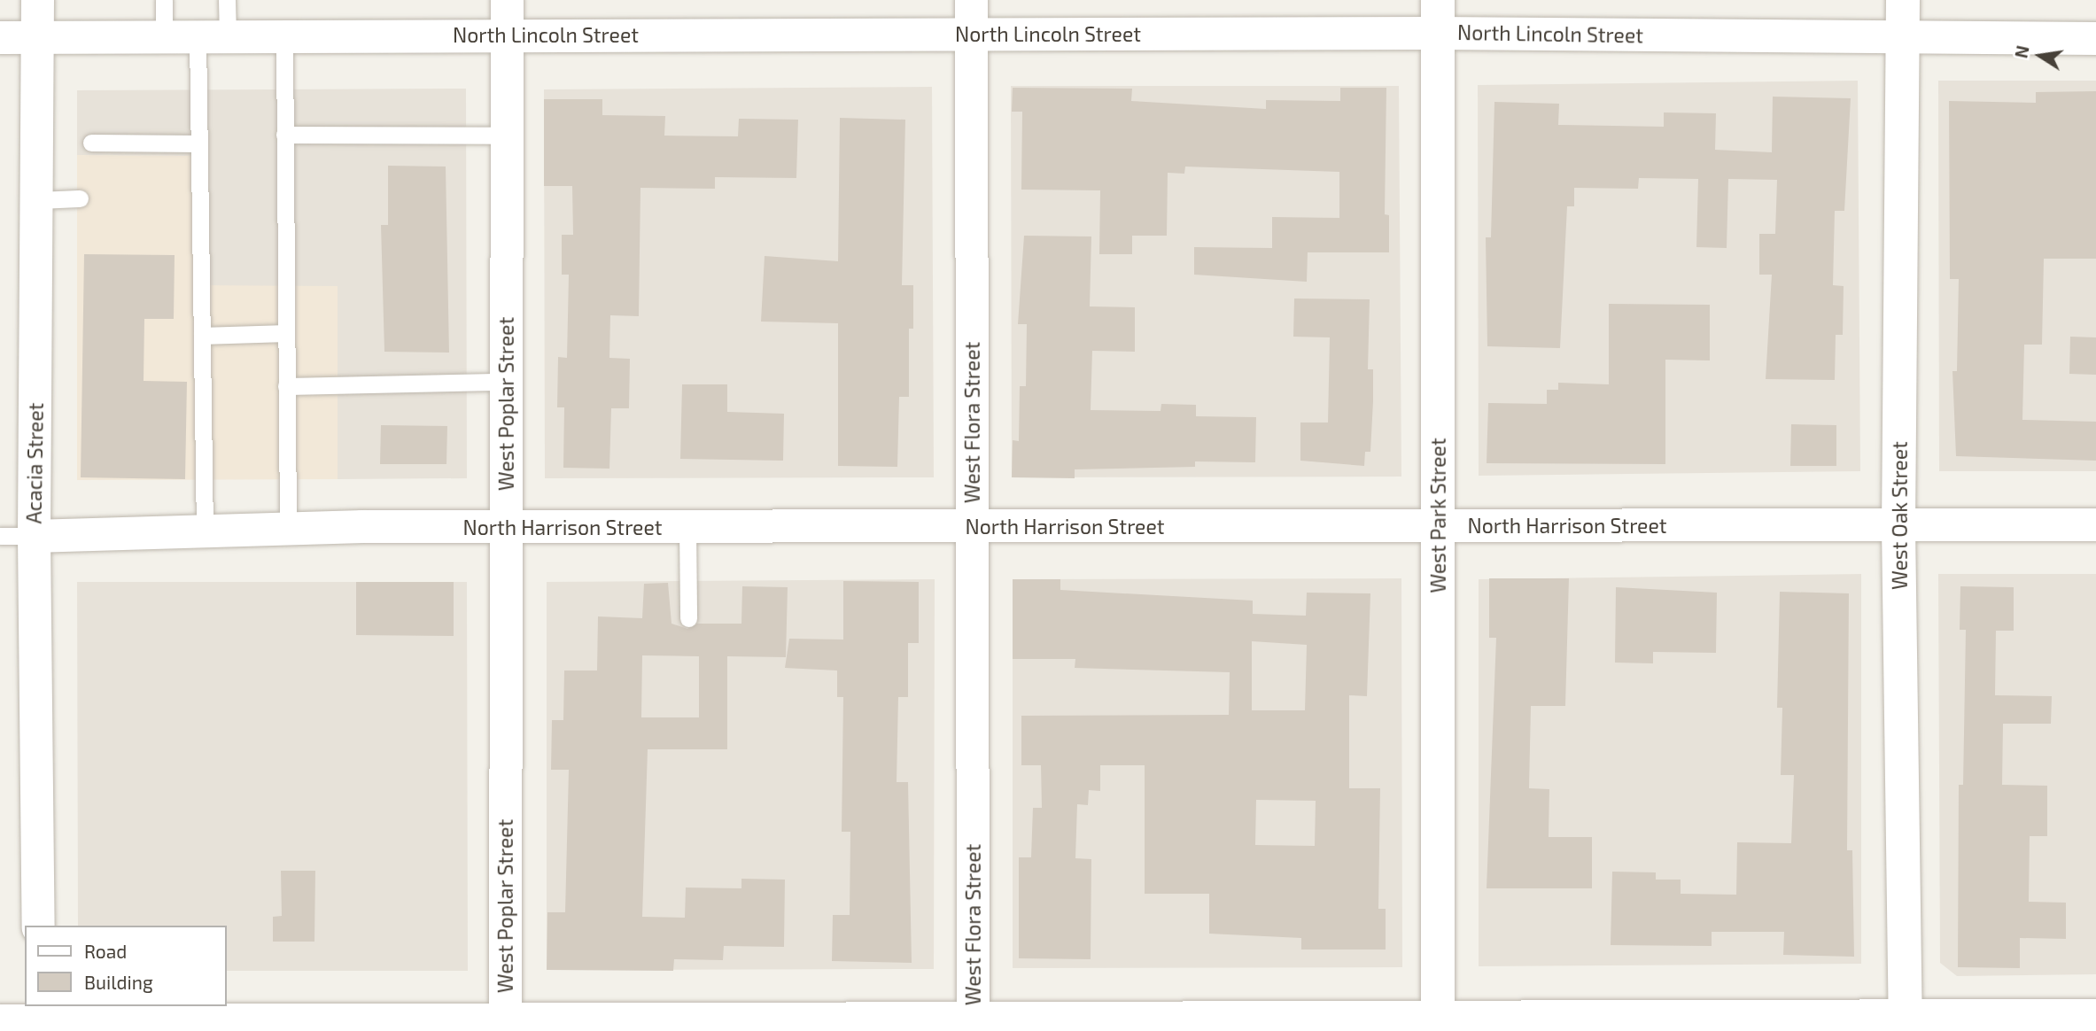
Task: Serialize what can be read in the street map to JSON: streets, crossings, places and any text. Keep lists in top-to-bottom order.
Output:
{
  "streets": {
    "street": [
      "North Lincoln Street",
      "West Poplar Street",
      "West Flora Street",
      "Acacia Street",
      "West Park Street",
      "West Oak Street",
      "North Harrison Street"
    ]
  },
  "crossings": [
    ["North Lincoln Street", "West Poplar Street"],
    ["North Lincoln Street", "West Flora Street"],
    ["North Lincoln Street", "Acacia Street"],
    ["North Lincoln Street", "West Park Street"],
    ["North Lincoln Street", "West Oak Street"],
    ["West Poplar Street", "North Harrison Street"],
    ["West Flora Street", "North Harrison Street"],
    ["Acacia Street", "North Harrison Street"],
    ["West Park Street", "North Harrison Street"],
    ["West Oak Street", "North Harrison Street"]
  ],
  "legend": ["Road", "Building"],
  "north": "left"
}
